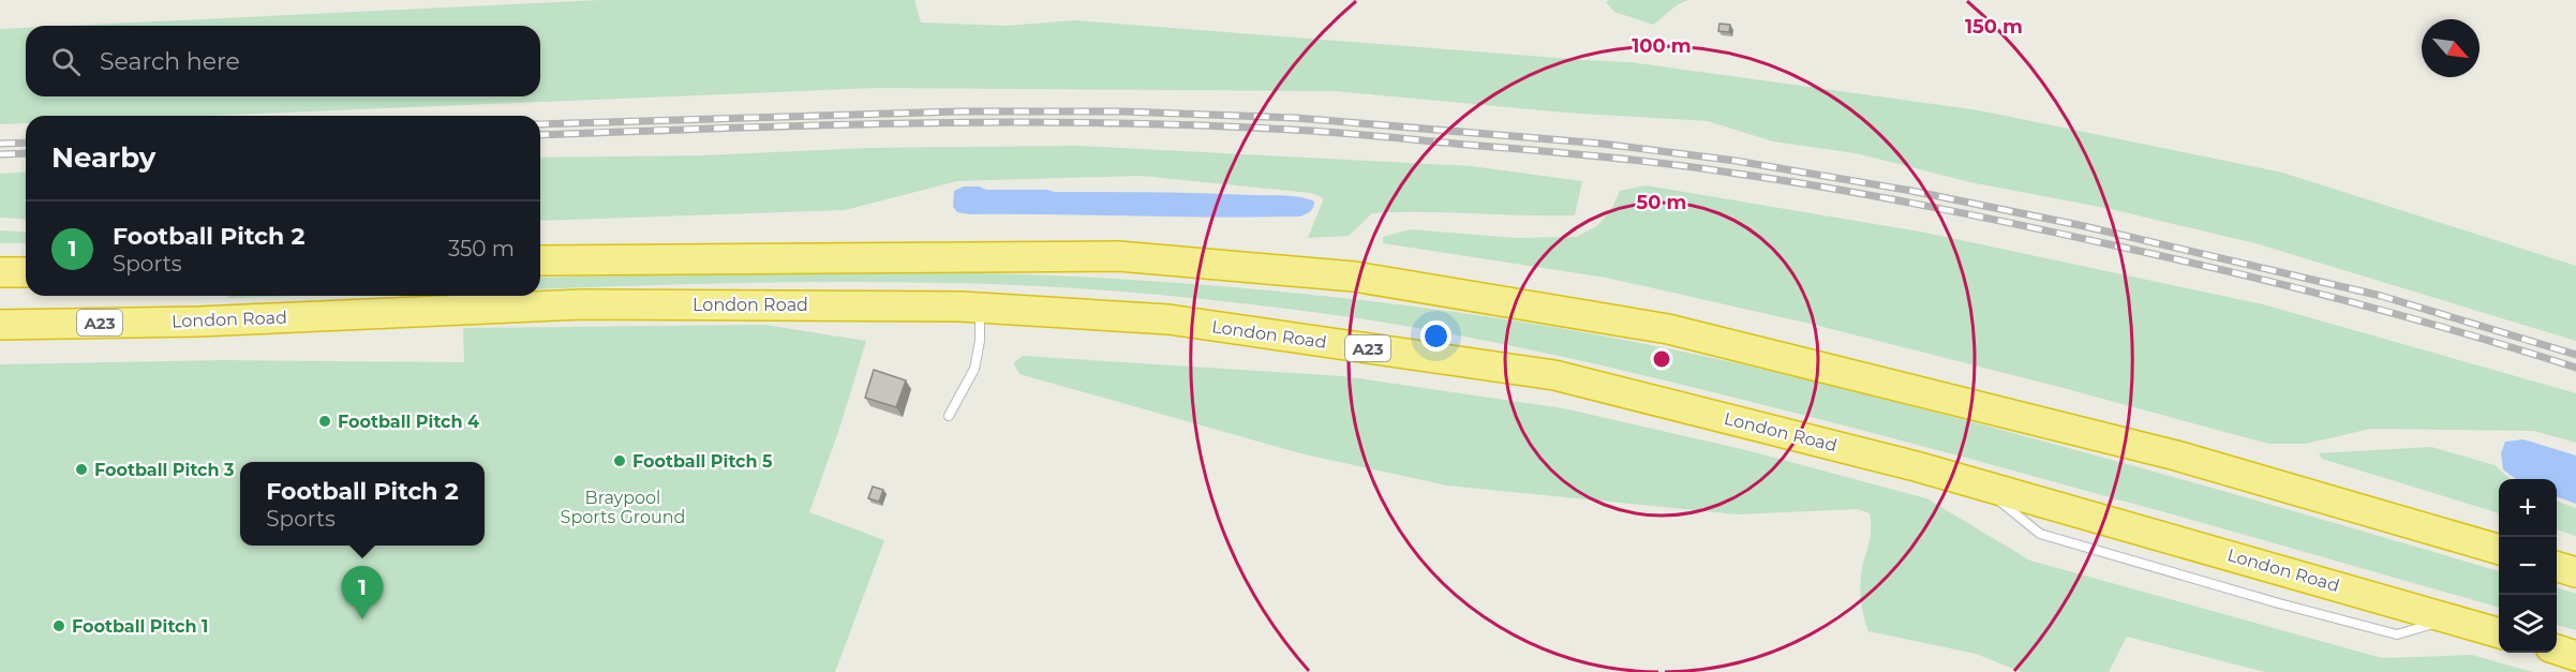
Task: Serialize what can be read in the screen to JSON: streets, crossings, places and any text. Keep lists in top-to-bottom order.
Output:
{
  "streets": {
    "highway": ["London Road", "A23"]
  },
  "parks": ["Braypool Sports Ground"],
  "places": [
    "Football Pitch 4",
    "Football Pitch 5",
    "Football Pitch 3",
    "Football Pitch 1"
  ],
  "north": "bottom right",
  "page": {
    "search": "Search here",
    "heading": "Nearby",
    "list": [
      {
        "mark": "1",
        "name": "Football Pitch 2",
        "note": "Sports",
        "value": "350 m"
      }
    ],
    "popup": ["Football Pitch 2", "Sports"],
    "map_buttons": ["+", "−"],
    "pins": "1"
  },
  "rings": ["150 m", "100 m", "50 m"]
}
